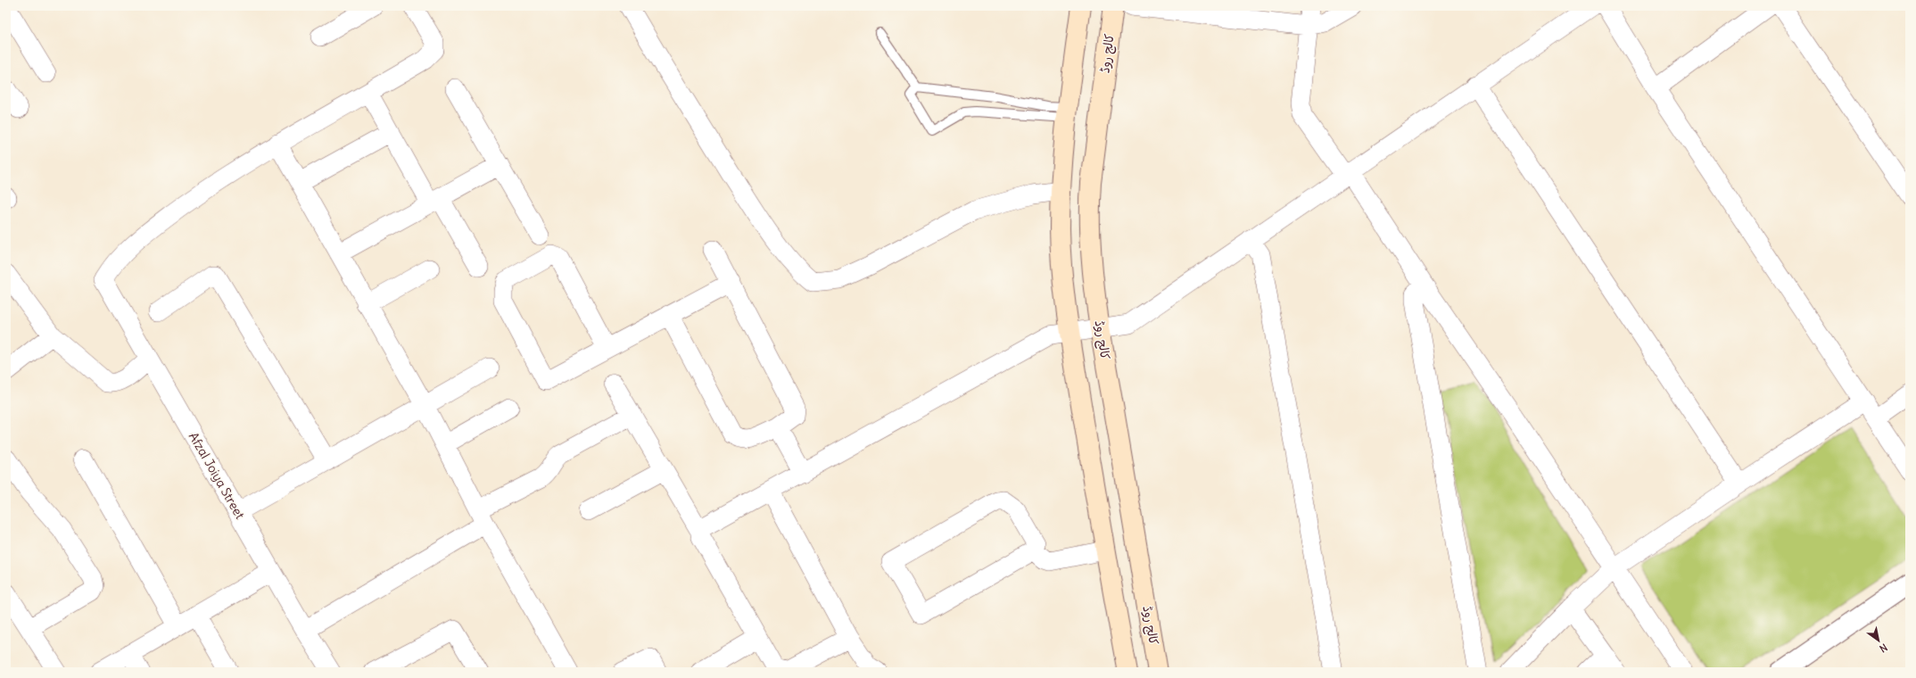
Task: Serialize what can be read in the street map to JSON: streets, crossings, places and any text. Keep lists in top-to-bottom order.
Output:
{
  "streets": {
    "main road": ["کالج روڈ"],
    "street": ["Afzal Joiya Street"]
  },
  "north": "bottom right"
}
